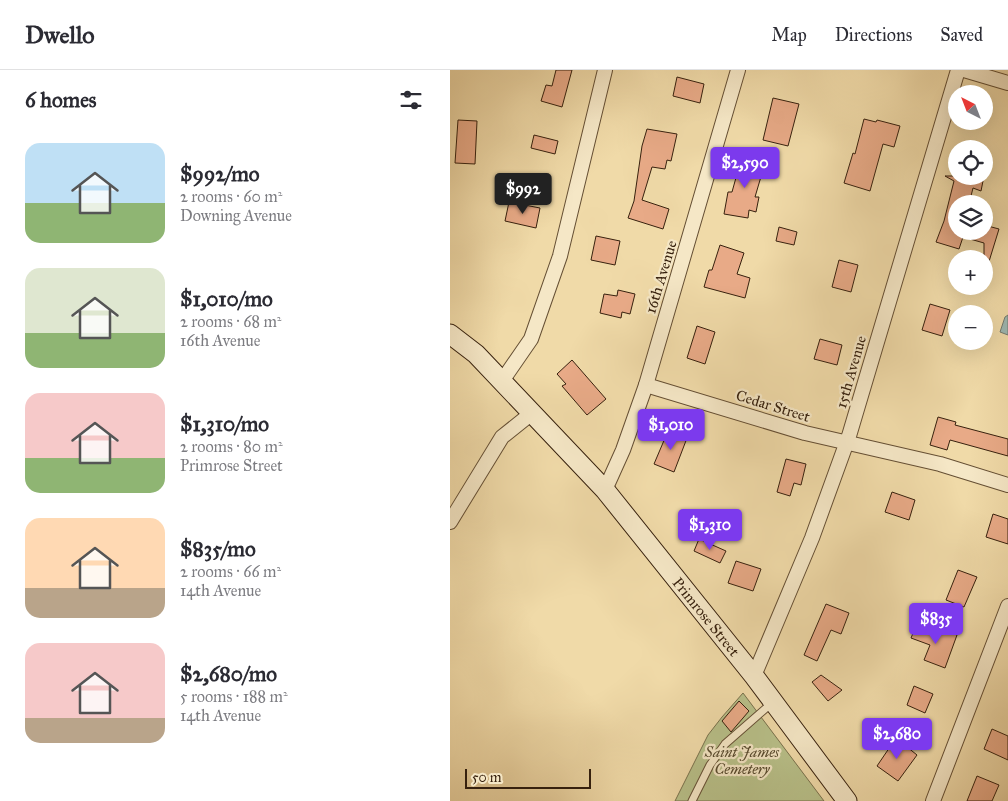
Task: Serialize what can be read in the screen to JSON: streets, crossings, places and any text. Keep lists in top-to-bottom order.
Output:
{
  "streets": {
    "main road": ["Primrose Street"],
    "street": ["16th Avenue", "15th Avenue", "Cedar Street"]
  },
  "crossings": [
    ["16th Avenue", "Cedar Street"],
    ["16th Avenue", "Primrose Street"],
    ["15th Avenue", "Cedar Street"],
    ["15th Avenue", "Primrose Street"]
  ],
  "parks": ["Saint James Cemetery"],
  "scale_bar": "50 m",
  "north": "top left",
  "page": {
    "header": "Dwello",
    "nav": ["Map", "Directions", "Saved"],
    "heading": "6 homes",
    "map_buttons": ["+", "−"],
    "list": [
      {
        "name": "$992/mo",
        "note": "2 rooms · 60 m² · Downing Avenue"
      },
      {
        "name": "$1,010/mo",
        "note": "2 rooms · 68 m² · 16th Avenue"
      },
      {
        "name": "$1,310/mo",
        "note": "2 rooms · 80 m² · Primrose Street"
      },
      {
        "name": "$835/mo",
        "note": "2 rooms · 66 m² · 14th Avenue"
      },
      {
        "name": "$2,680/mo",
        "note": "5 rooms · 188 m² · 14th Avenue"
      }
    ],
    "price": [
      "$2,590",
      "$992",
      "$1,010",
      "$1,310",
      "$835",
      "$2,680"
    ],
    "scale": "50 m"
  }
}
